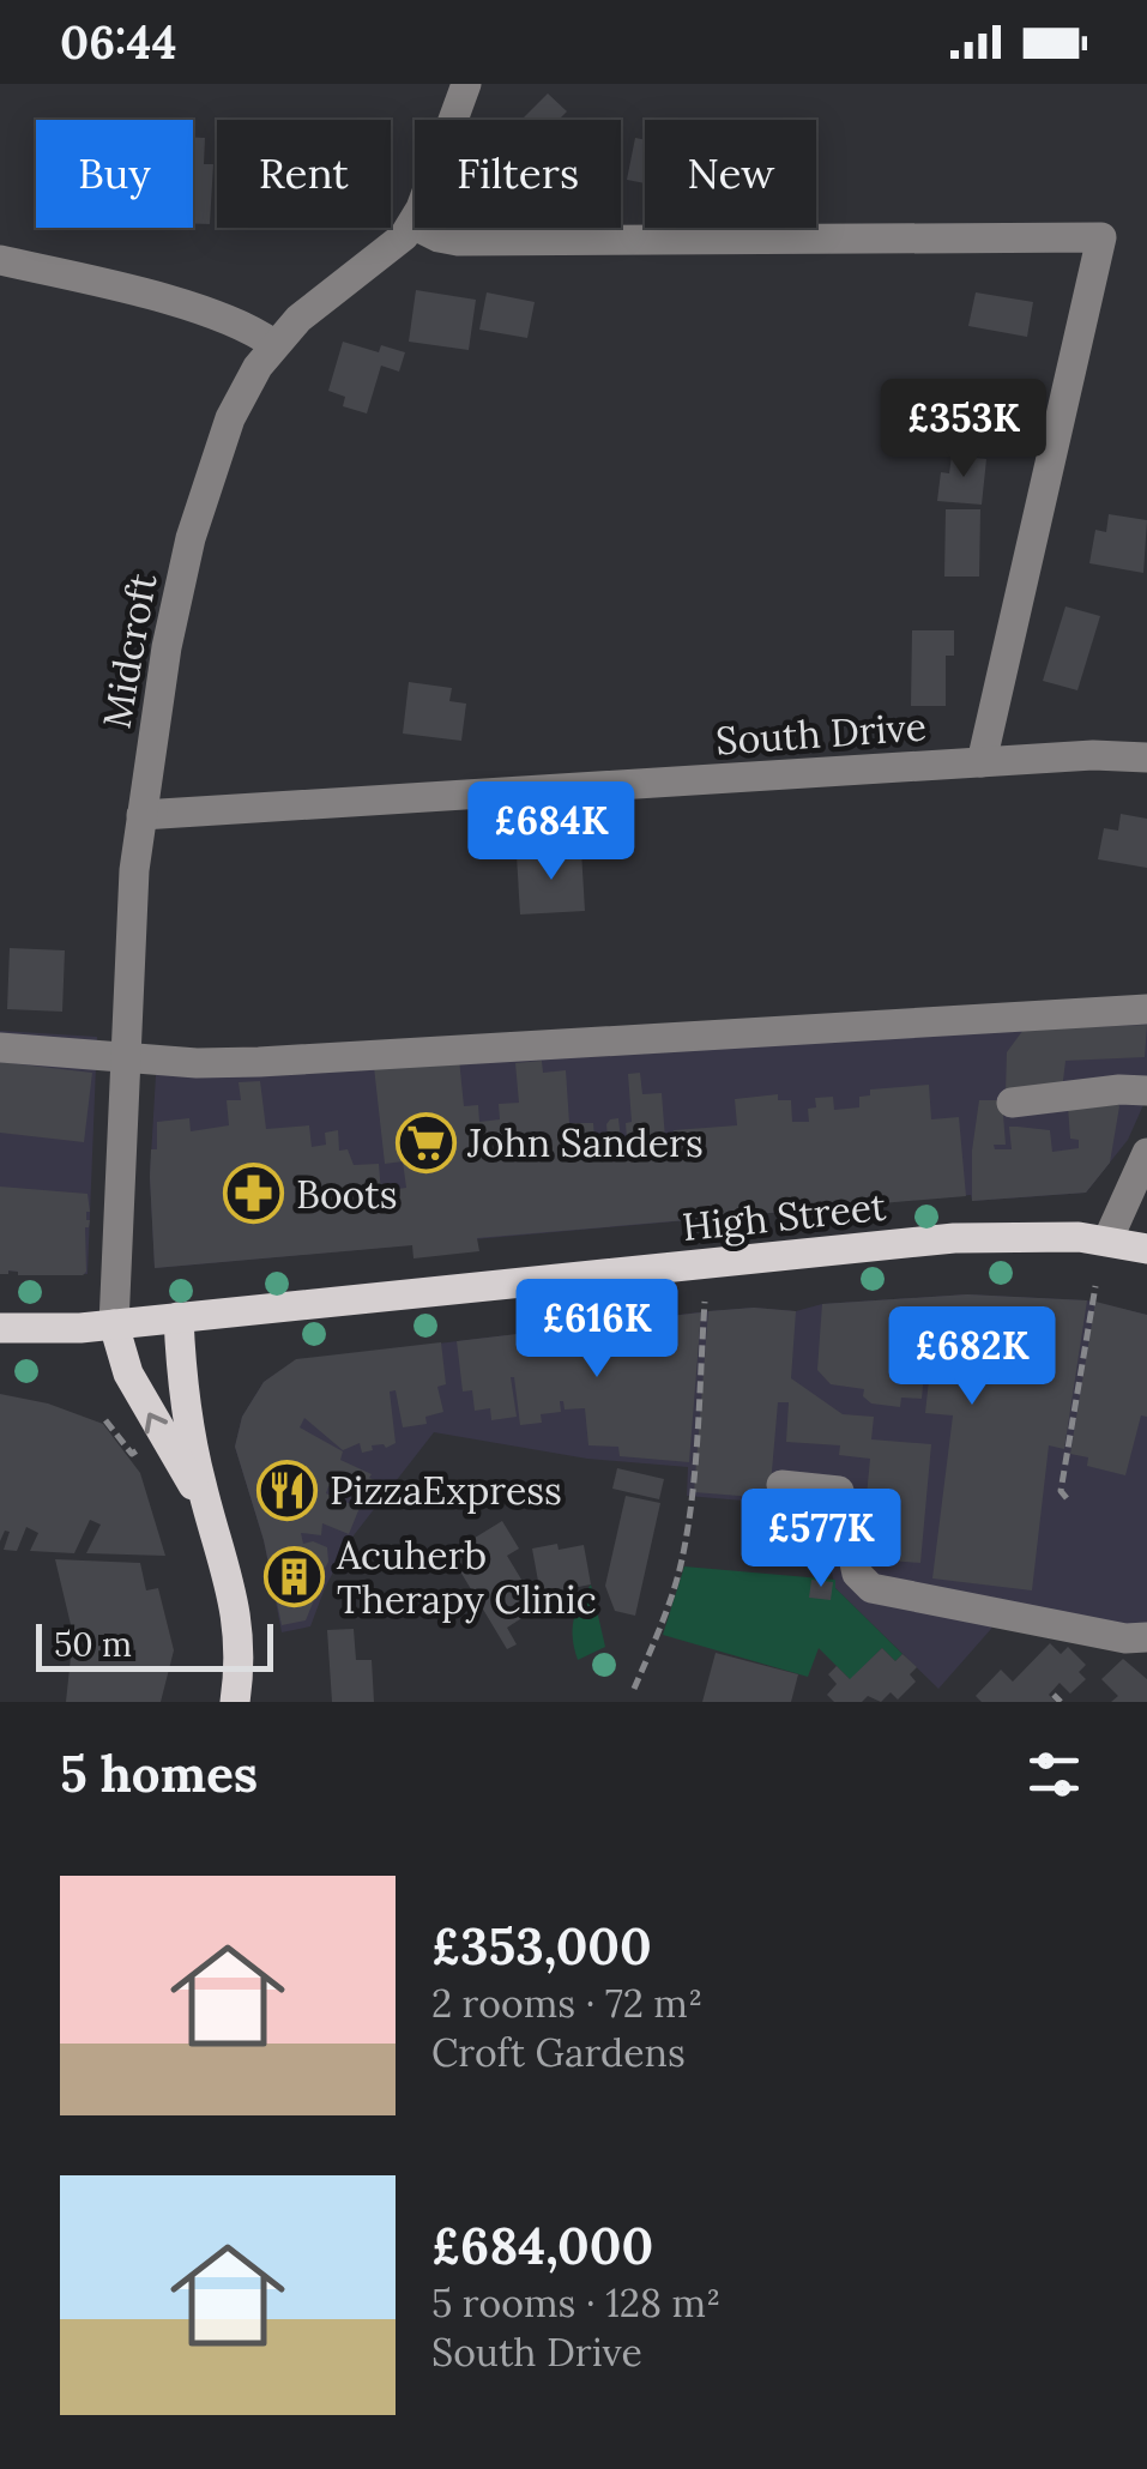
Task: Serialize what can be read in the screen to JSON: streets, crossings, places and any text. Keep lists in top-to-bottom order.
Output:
{
  "streets": {
    "main road": ["High Street"],
    "street": ["Midcroft", "South Drive"]
  },
  "crossings": [
    ["Midcroft", "South Drive"],
    ["Midcroft", "High Street"]
  ],
  "places": {
    "supermarket": ["John Sanders"],
    "pharmacy": ["Boots"],
    "restaurant": ["PizzaExpress"],
    "building": ["Acuherb Therapy Clinic"]
  },
  "scale_bar": "50 m",
  "page": {
    "status": "06:44",
    "chip": [
      "Buy",
      "Rent",
      "Filters",
      "New"
    ],
    "price": [
      "£353K",
      "£684K",
      "£616K",
      "£682K",
      "£577K"
    ],
    "scale": "50 m",
    "heading": "5 homes",
    "list": [
      {
        "name": "£353,000",
        "note": "2 rooms · 72 m² · Croft Gardens"
      },
      {
        "name": "£684,000",
        "note": "5 rooms · 128 m² · South Drive"
      }
    ]
  }
}
